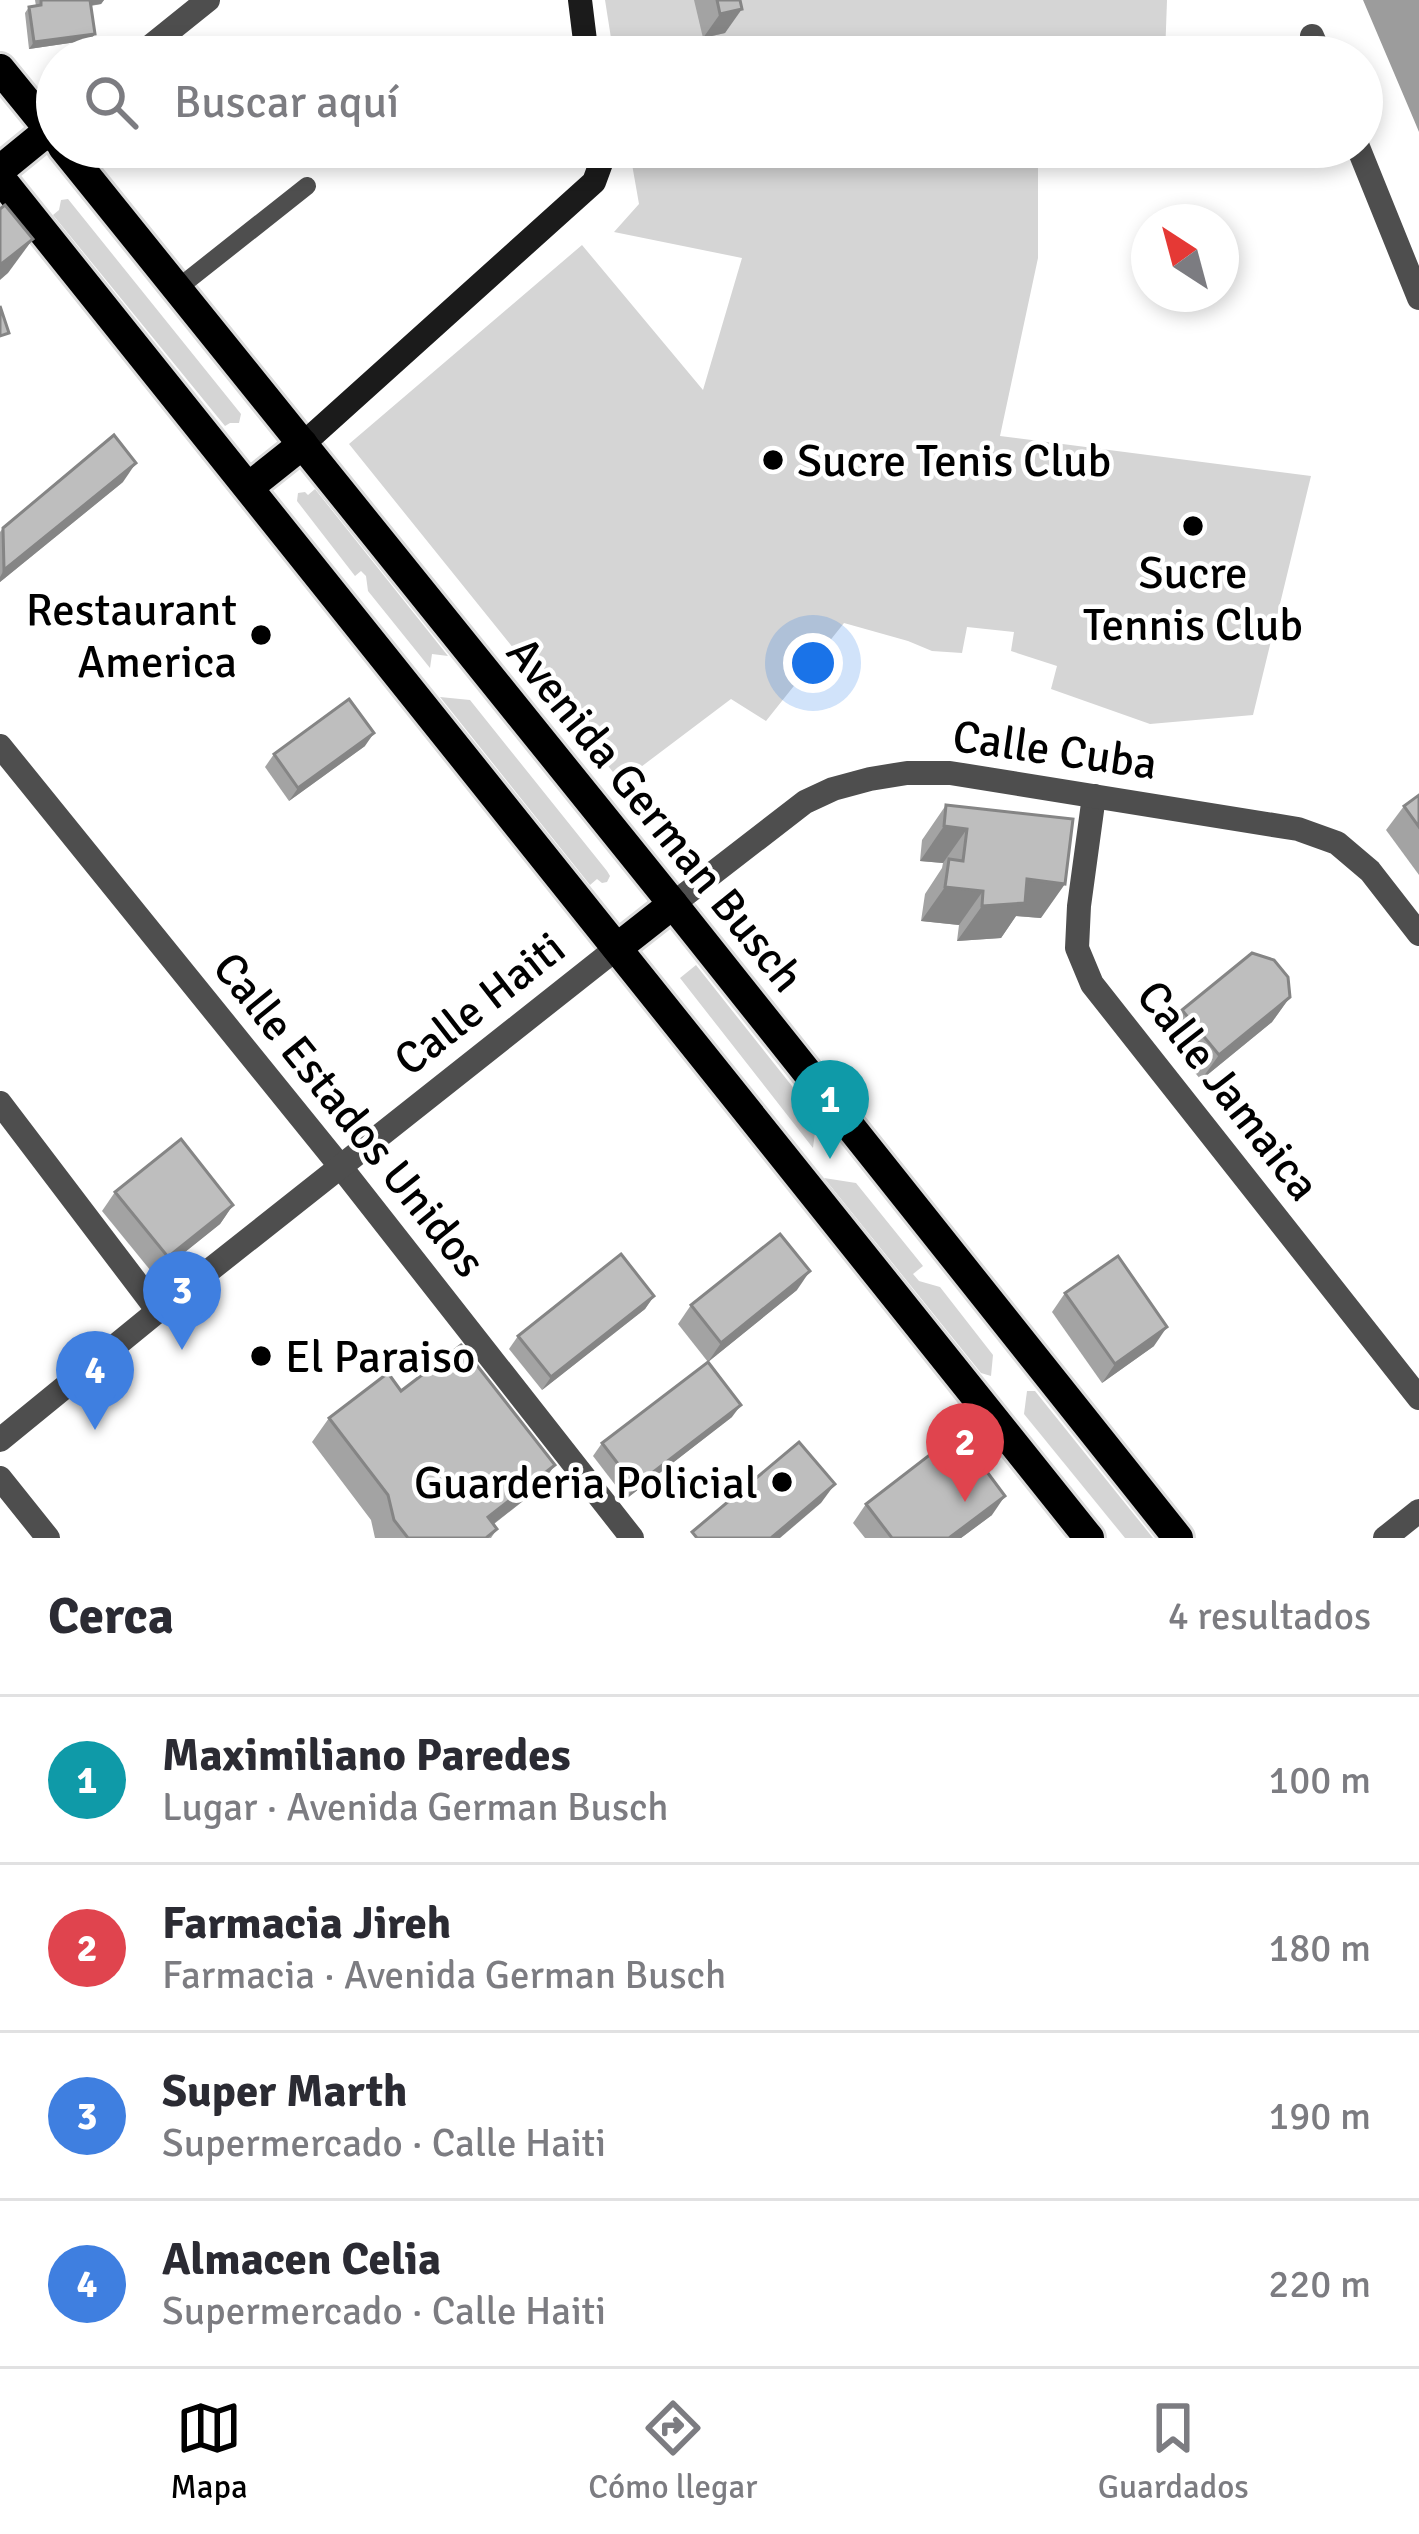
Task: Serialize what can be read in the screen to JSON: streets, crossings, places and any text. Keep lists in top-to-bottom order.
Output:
{
  "streets": {
    "main road": ["Avenida German Busch"],
    "street": [
      "Calle Cuba",
      "Calle Haiti",
      "Calle Jamaica",
      "Calle Estados Unidos"
    ]
  },
  "crossings": [
    ["Calle Cuba", "Avenida German Busch"],
    ["Calle Cuba", "Calle Jamaica"],
    ["Calle Haiti", "Calle Estados Unidos"]
  ],
  "places": [
    "Sucre Tenis Club",
    "Sucre Tennis Club",
    "Restaurant America",
    "El Paraiso",
    "Guarderia Policial"
  ],
  "north": "top left",
  "page": {
    "search": "Buscar aquí",
    "pins": [
      "1",
      "3",
      "4",
      "2"
    ],
    "heading": ["Cerca", "4 resultados"],
    "list": [
      {
        "mark": "1",
        "name": "Maximiliano Paredes",
        "note": "Lugar · Avenida German Busch",
        "value": "100 m"
      },
      {
        "mark": "2",
        "name": "Farmacia Jireh",
        "note": "Farmacia · Avenida German Busch",
        "value": "180 m"
      },
      {
        "mark": "3",
        "name": "Super Marth",
        "note": "Supermercado · Calle Haiti",
        "value": "190 m"
      },
      {
        "mark": "4",
        "name": "Almacen Celia",
        "note": "Supermercado · Calle Haiti",
        "value": "220 m"
      }
    ],
    "nav": ["Mapa", "Cómo llegar", "Guardados"]
  }
}
